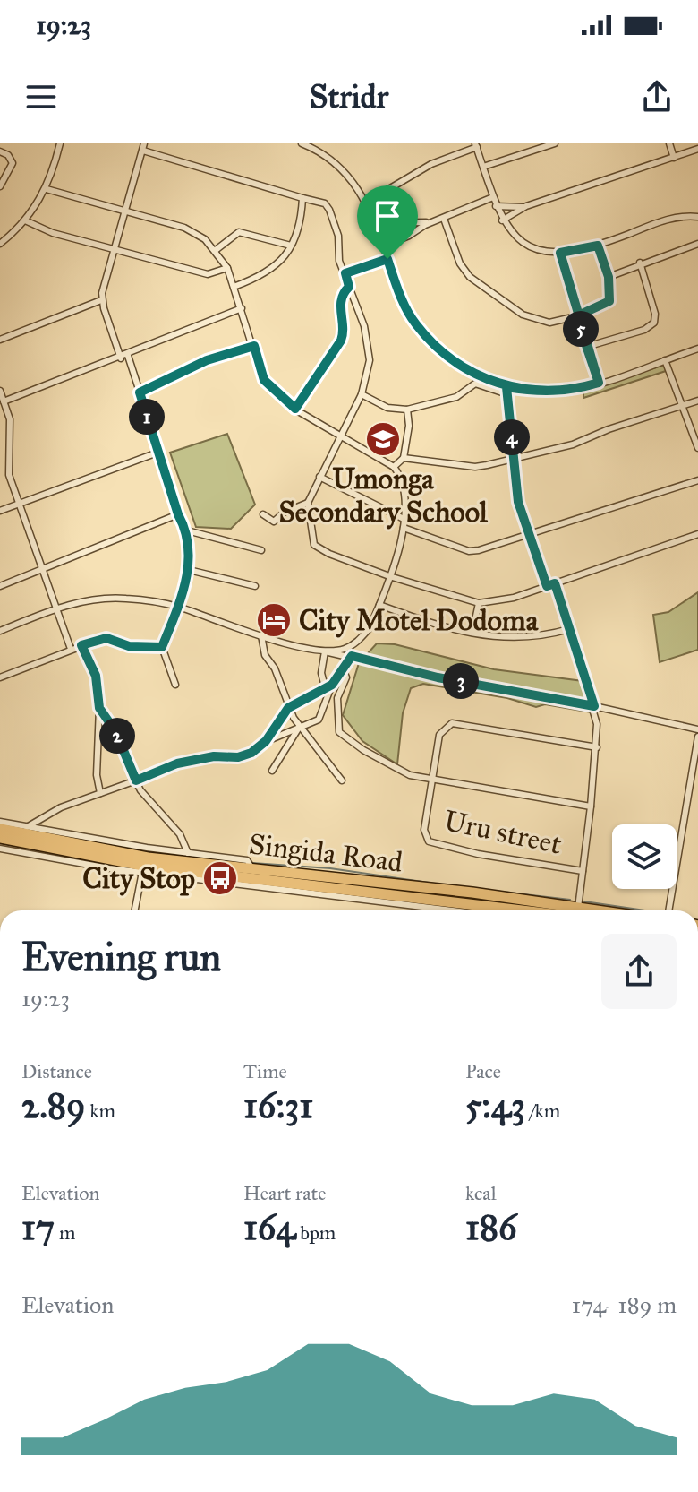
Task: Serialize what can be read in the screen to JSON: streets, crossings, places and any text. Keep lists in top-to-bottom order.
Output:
{
  "streets": {
    "highway": ["Singida Road"],
    "street": ["Uru street"]
  },
  "places": {
    "school or university": ["Umonga Secondary School"],
    "hotel": ["City Motel Dodoma"],
    "bus stop": ["City Stop"]
  },
  "page": {
    "status": "19:23",
    "header": "Stridr",
    "pins": [
      "5",
      "1",
      "4",
      "3",
      "2"
    ],
    "heading": ["Evening run", "19:23"],
    "stats": [
      ["Distance", "2.89 km"],
      ["Time", "16:31"],
      ["Pace", "5:43 /km"],
      ["Elevation", "17 m"],
      ["Heart rate", "164 bpm"],
      ["kcal", "186"]
    ],
    "chart": ["Elevation", "174–189 m"]
  }
}
